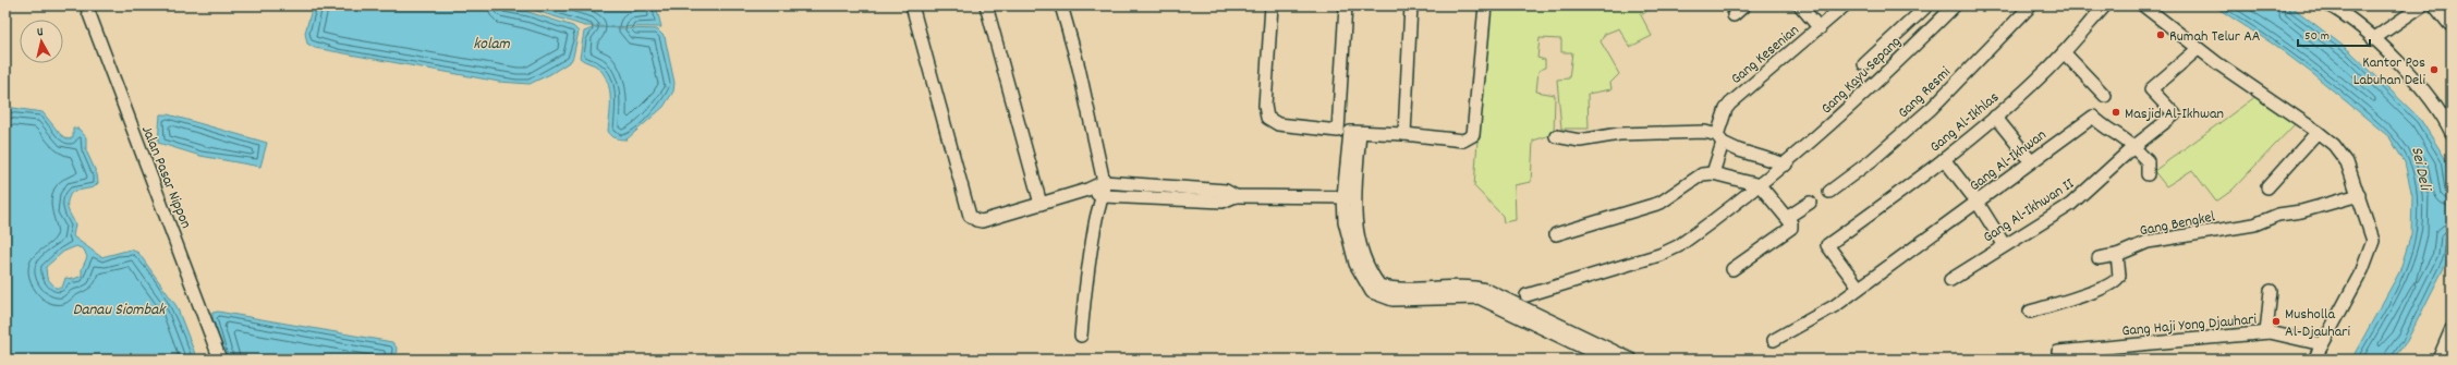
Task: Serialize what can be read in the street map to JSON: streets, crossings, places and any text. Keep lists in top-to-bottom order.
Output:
{
  "streets": {
    "street": [
      "Gang Kesenian",
      "Gang Kayu Sepang",
      "Gang Resmi",
      "Gang Al-Ikhlas",
      "Gang Al-Ikhwan",
      "Jalan Pasar Nippon",
      "Gang Al-Ikhwan II",
      "Gang Bengkel",
      "Gang Haji Yong Djauhari"
    ]
  },
  "crossings": [
    ["Gang Al-Ikhlas", "Gang Al-Ikhwan"],
    ["Gang Al-Ikhwan", "Gang Al-Ikhwan II"]
  ],
  "water": ["kolam", "Sei Deli", "Danau Siombak"],
  "places": [
    "Rumah Telur AA",
    "Kantor Pos Labuhan Deli",
    "Masjid Al-Ikhwan",
    "Musholla Al-Djauhari"
  ],
  "scale_bar": "50 m",
  "north": "top"
}
